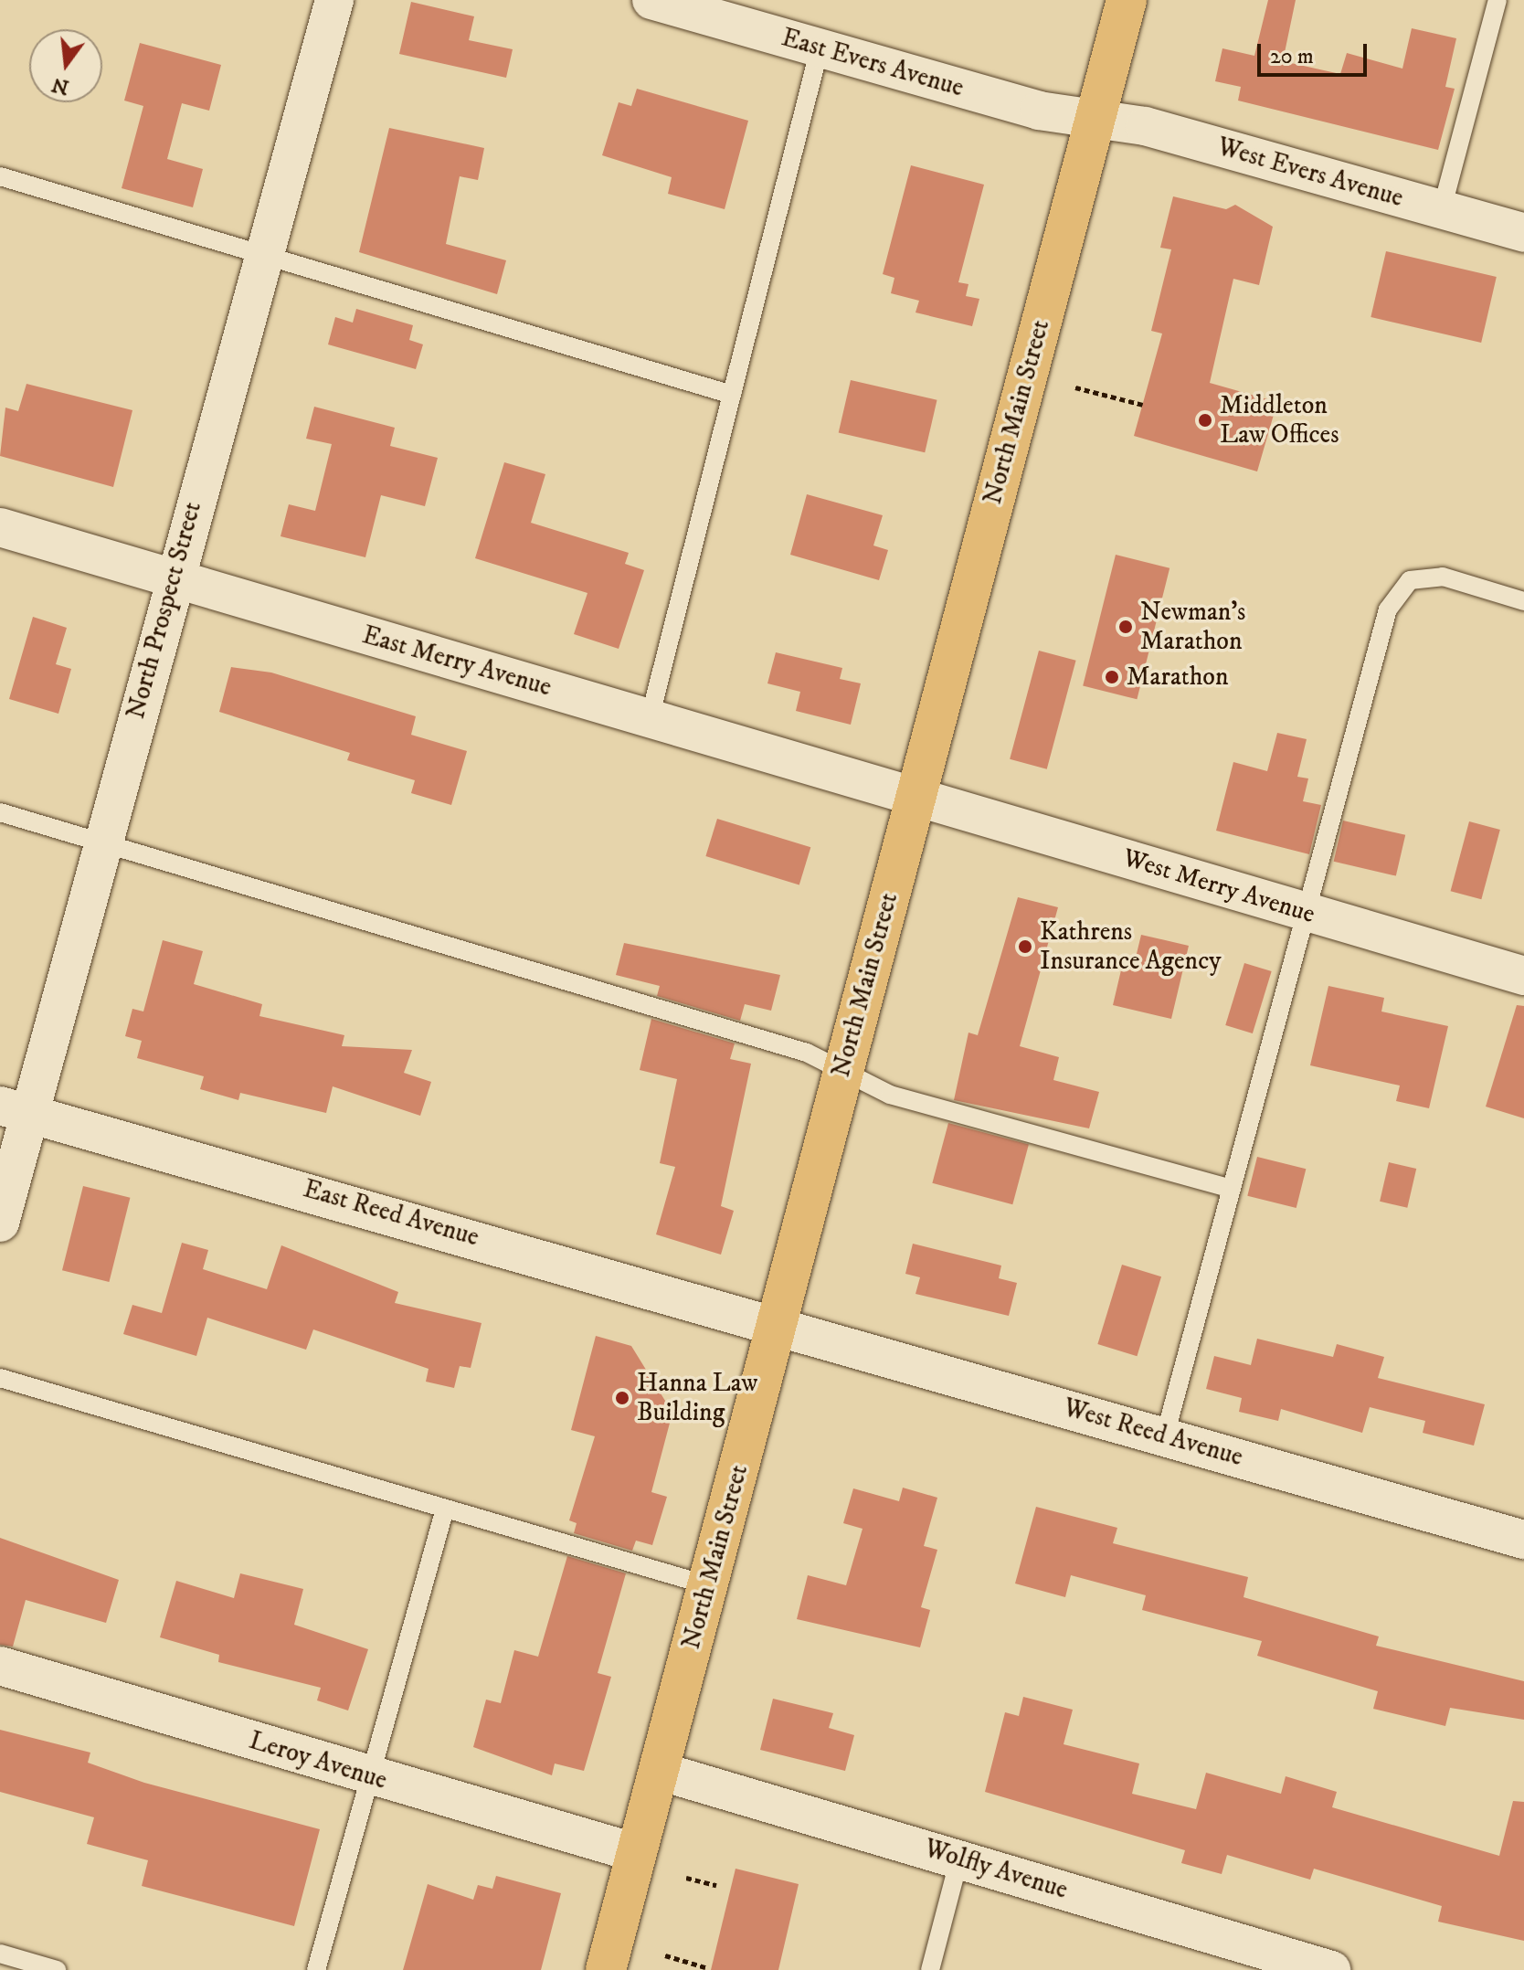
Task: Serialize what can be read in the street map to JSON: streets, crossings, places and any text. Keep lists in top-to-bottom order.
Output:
{
  "streets": {
    "main road": ["North Main Street"],
    "street": [
      "East Evers Avenue",
      "West Evers Avenue",
      "North Prospect Street",
      "East Merry Avenue",
      "West Merry Avenue",
      "East Reed Avenue",
      "West Reed Avenue",
      "Leroy Avenue",
      "Wolfly Avenue"
    ]
  },
  "crossings": [
    ["East Evers Avenue", "West Evers Avenue"],
    ["East Evers Avenue", "North Main Street"],
    ["West Evers Avenue", "North Main Street"],
    ["North Main Street", "East Merry Avenue"],
    ["North Main Street", "West Merry Avenue"],
    ["North Main Street", "East Reed Avenue"],
    ["North Main Street", "West Reed Avenue"],
    ["North Main Street", "Leroy Avenue"],
    ["North Main Street", "Wolfly Avenue"],
    ["North Prospect Street", "East Merry Avenue"],
    ["North Prospect Street", "East Reed Avenue"],
    ["East Merry Avenue", "West Merry Avenue"],
    ["East Reed Avenue", "West Reed Avenue"]
  ],
  "places": [
    "Middleton Law Offices",
    "Newman's Marathon",
    "Marathon",
    "Kathrens Insurance Agency",
    "Hanna Law Building"
  ],
  "scale_bar": "20 m",
  "north": "bottom"
}
